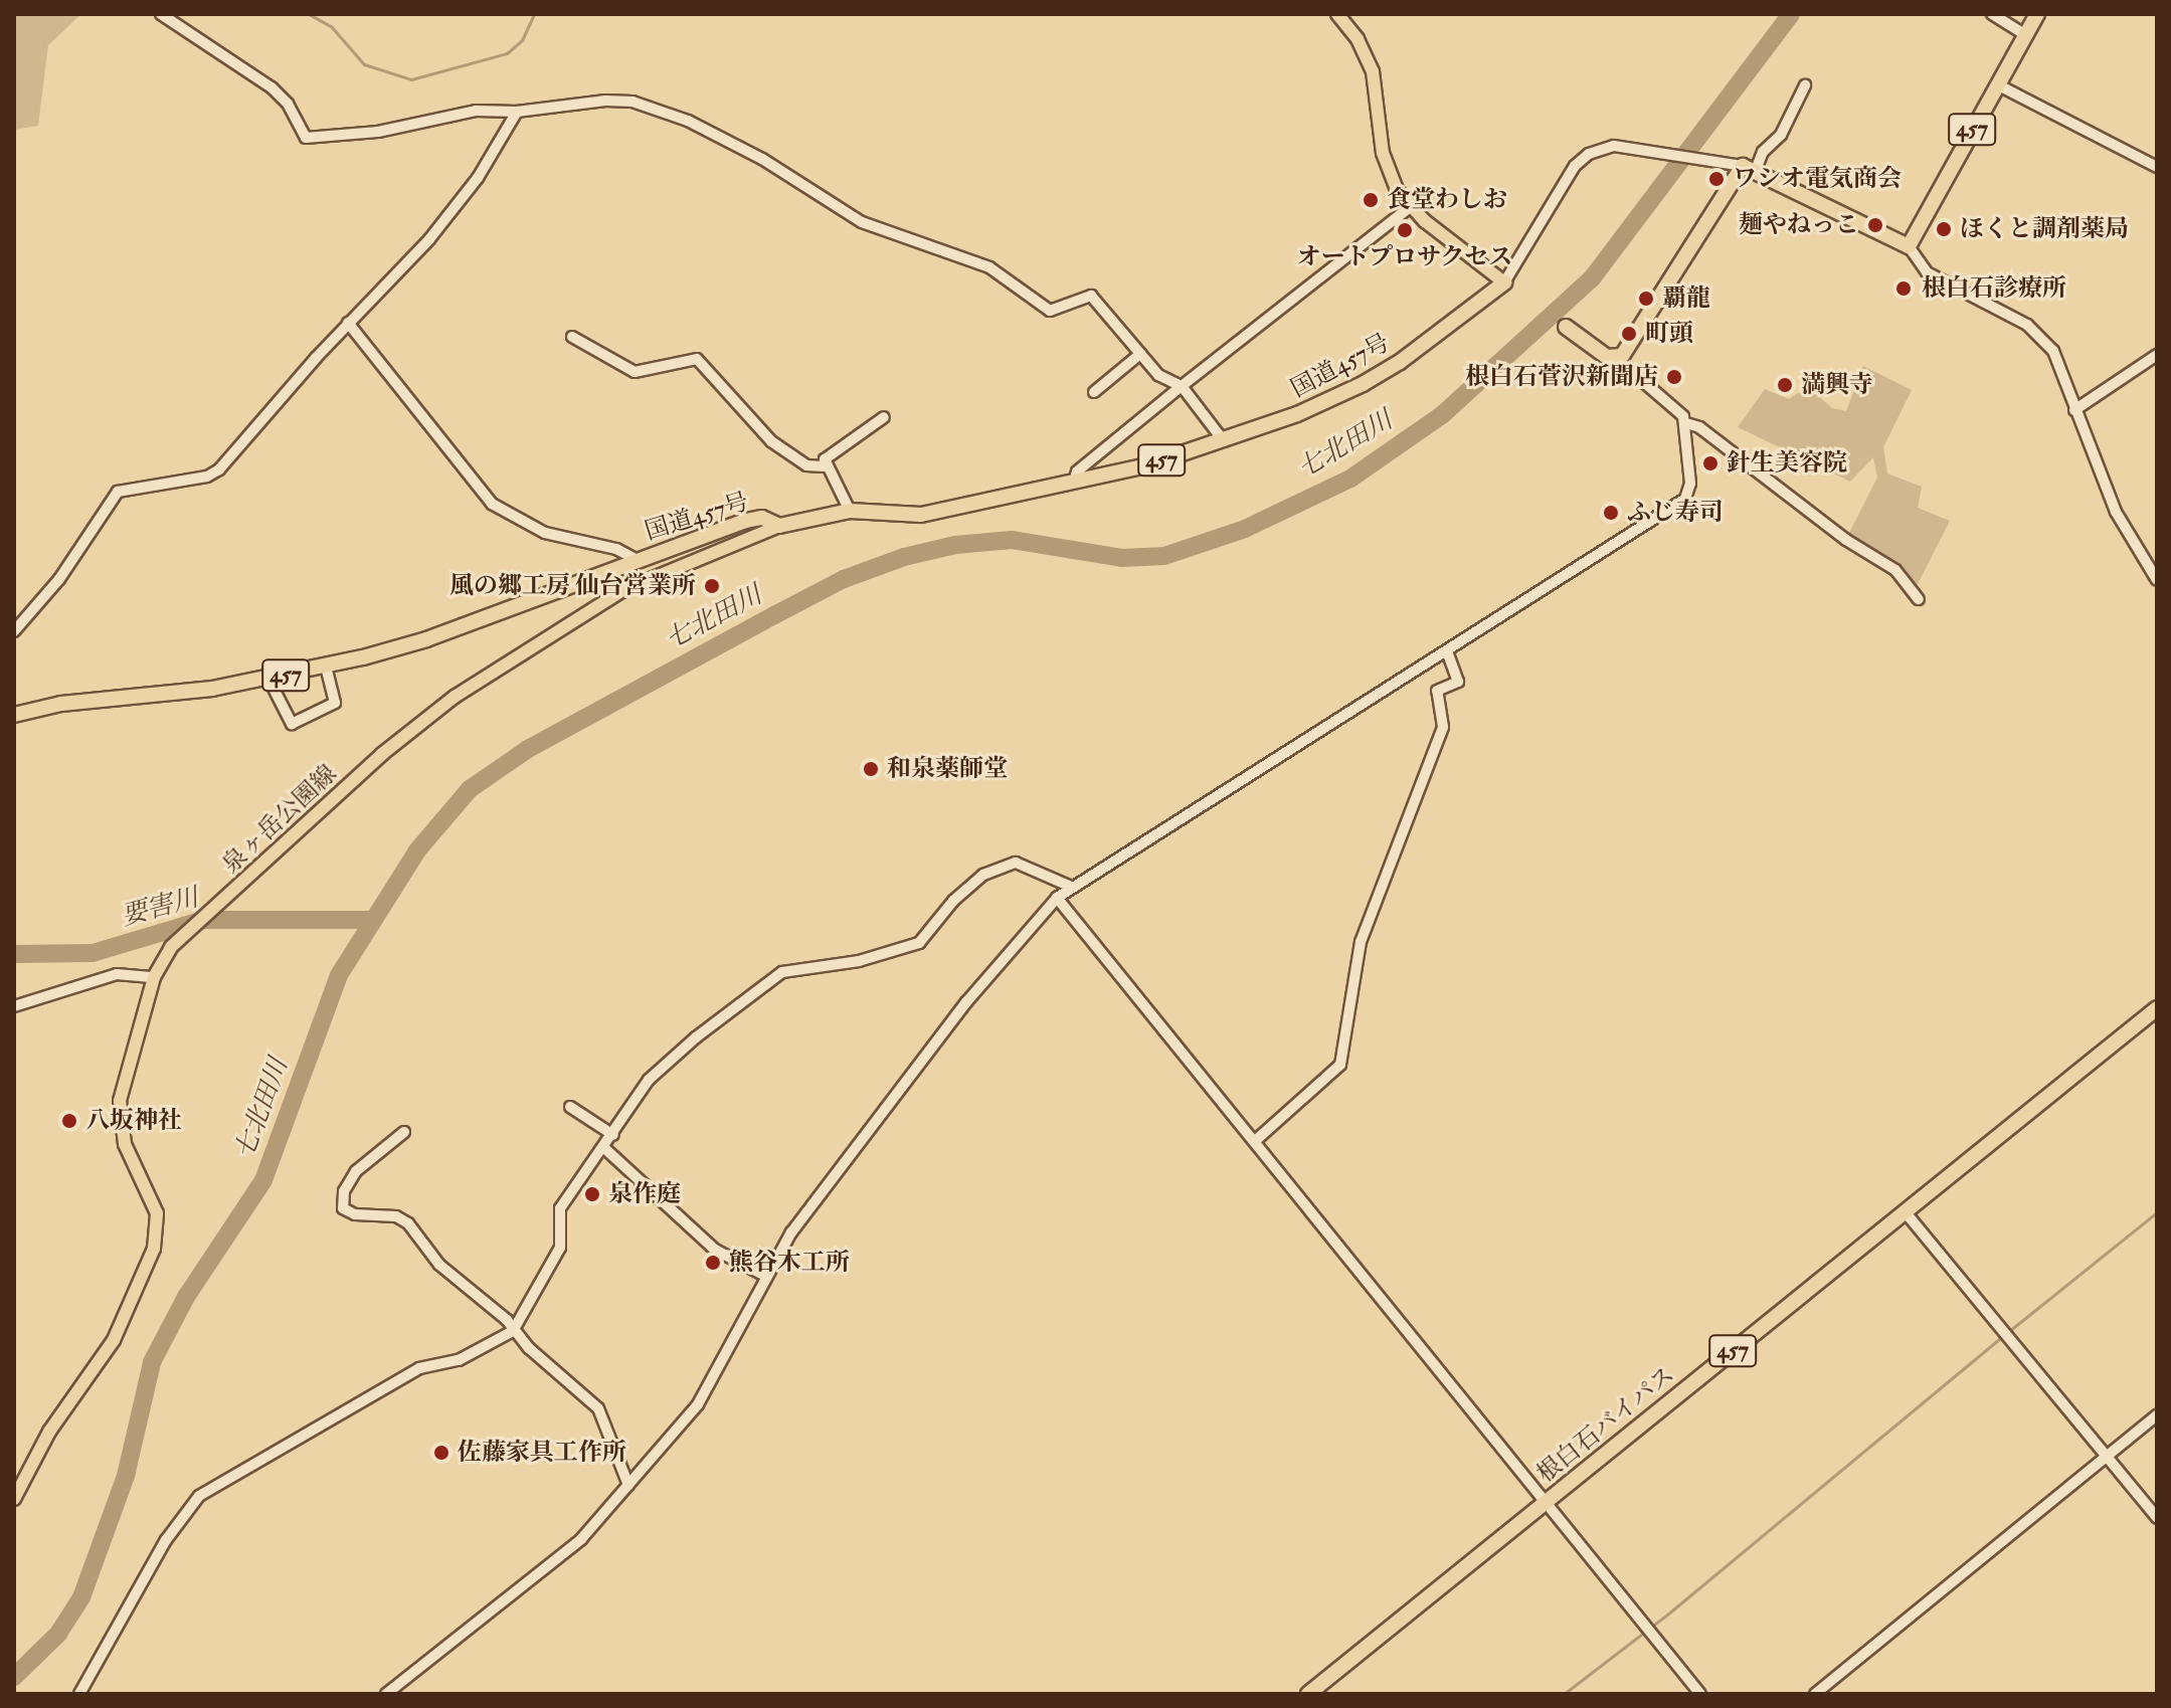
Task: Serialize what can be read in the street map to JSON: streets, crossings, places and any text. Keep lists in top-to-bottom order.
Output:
{
  "streets": {
    "highway": ["457", "国道457号", "根白石バイパス"],
    "main road": ["泉ヶ岳公園線"]
  },
  "crossings": [
    ["国道457号", "泉ヶ岳公園線"]
  ],
  "water": ["七北田川", "要害川"],
  "places": [
    "ワシオ電気商会",
    "食堂わしお",
    "麺やねっこ",
    "ほくと調剤薬局",
    "オートプロサクセス",
    "根白石診療所",
    "覇龍",
    "町頭",
    "根白石菅沢新聞店",
    "満興寺",
    "針生美容院",
    "ふじ寿司",
    "風の郷工房 仙台営業所",
    "和泉薬師堂",
    "八坂神社",
    "泉作庭",
    "熊谷木工所",
    "佐藤家具工作所"
  ]
}
